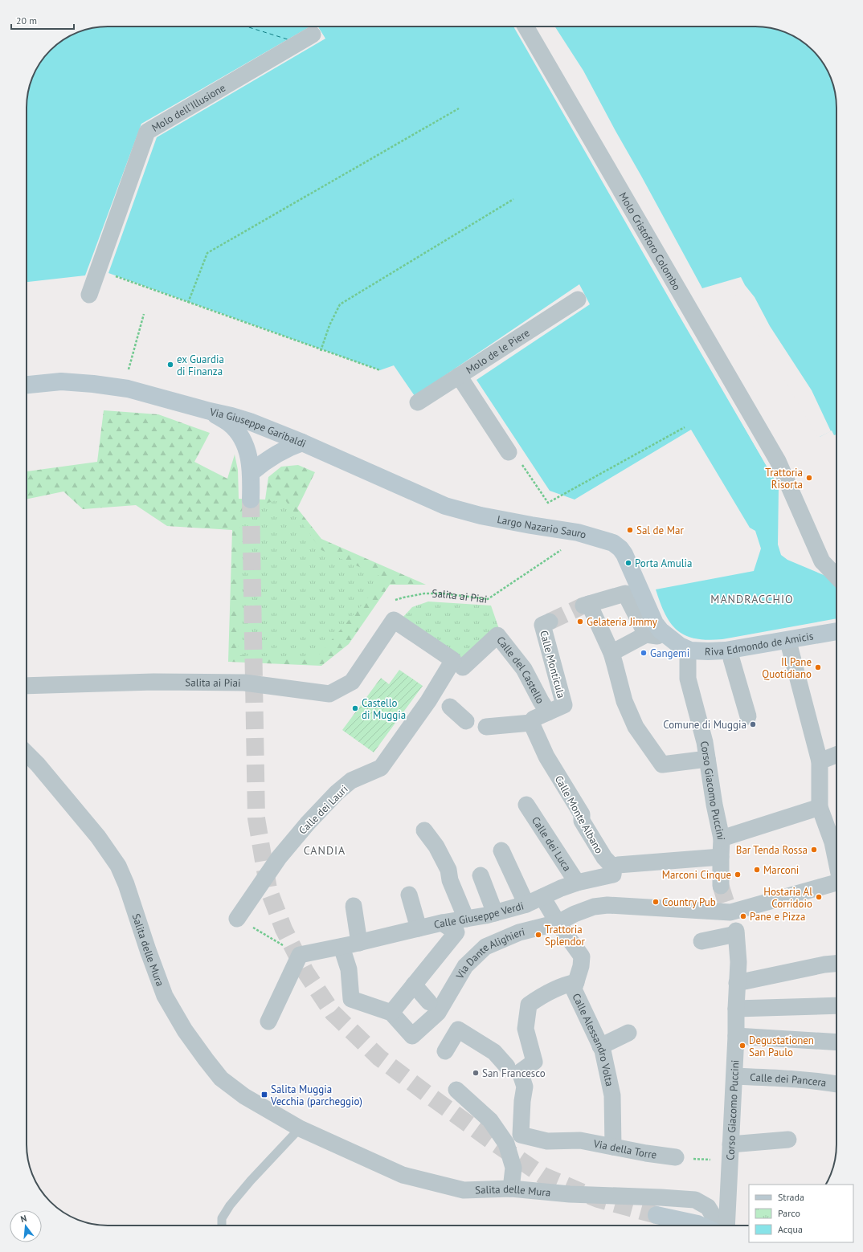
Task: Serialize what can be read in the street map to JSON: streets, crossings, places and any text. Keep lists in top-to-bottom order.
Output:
{
  "streets": {
    "main road": ["Via Giuseppe Garibaldi", "Largo Nazario Sauro", "Riva Edmondo de Amicis"],
    "street": [
      "Molo dell'Illusione",
      "Molo Cristoforo Colombo",
      "Molo de le Piere",
      "Salita ai Piai",
      "Calle Monticula",
      "Calle del Castello",
      "Corso Giacomo Puccini",
      "Calle dei Lauri",
      "Calle Monte Albano",
      "Calle dei Luca",
      "Calle Giuseppe Verdi",
      "Salita delle Mura",
      "Via Dante Alighieri",
      "Calle Alessandro Volta",
      "Calle dei Pancera",
      "Via della Torre"
    ]
  },
  "crossings": [
    ["Via Giuseppe Garibaldi", "Largo Nazario Sauro"],
    ["Largo Nazario Sauro", "Riva Edmondo de Amicis"],
    ["Salita ai Piai", "Calle dei Lauri"],
    ["Calle Monticula", "Calle del Castello"],
    ["Calle Monticula", "Calle Monte Albano"],
    ["Corso Giacomo Puccini", "Calle Giuseppe Verdi"],
    ["Corso Giacomo Puccini", "Via Dante Alighieri"],
    ["Corso Giacomo Puccini", "Calle dei Pancera"],
    ["Calle Monte Albano", "Calle Giuseppe Verdi"],
    ["Calle dei Luca", "Calle Giuseppe Verdi"],
    ["Calle Giuseppe Verdi", "Calle Alessandro Volta"],
    ["Via Dante Alighieri", "Calle Alessandro Volta"],
    ["Calle Alessandro Volta", "Via della Torre"]
  ],
  "districts": ["MANDRACCHIO", "CANDIA"],
  "places": {
    "other": [
      "ex Guardia di Finanza",
      "Trattoria Risorta",
      "Sal de Mar",
      "Porta Amulia",
      "Gelateria Jimmy",
      "Gangemi",
      "Il Pane Quotidiano",
      "Castello di Muggia",
      "Comune di Muggia",
      "Bar Tenda Rossa",
      "Marconi",
      "Marconi Cinque",
      "Hostaria Al Corridoio",
      "Country Pub",
      "Pane e Pizza",
      "Trattoria Splendor",
      "Degustationen San Paulo",
      "San Francesco"
    ],
    "transit": ["Salita Muggia Vecchia (parcheggio)"]
  },
  "legend": ["Strada", "Parco", "Acqua"],
  "scale_bar": "20 m",
  "north": "top"
}
